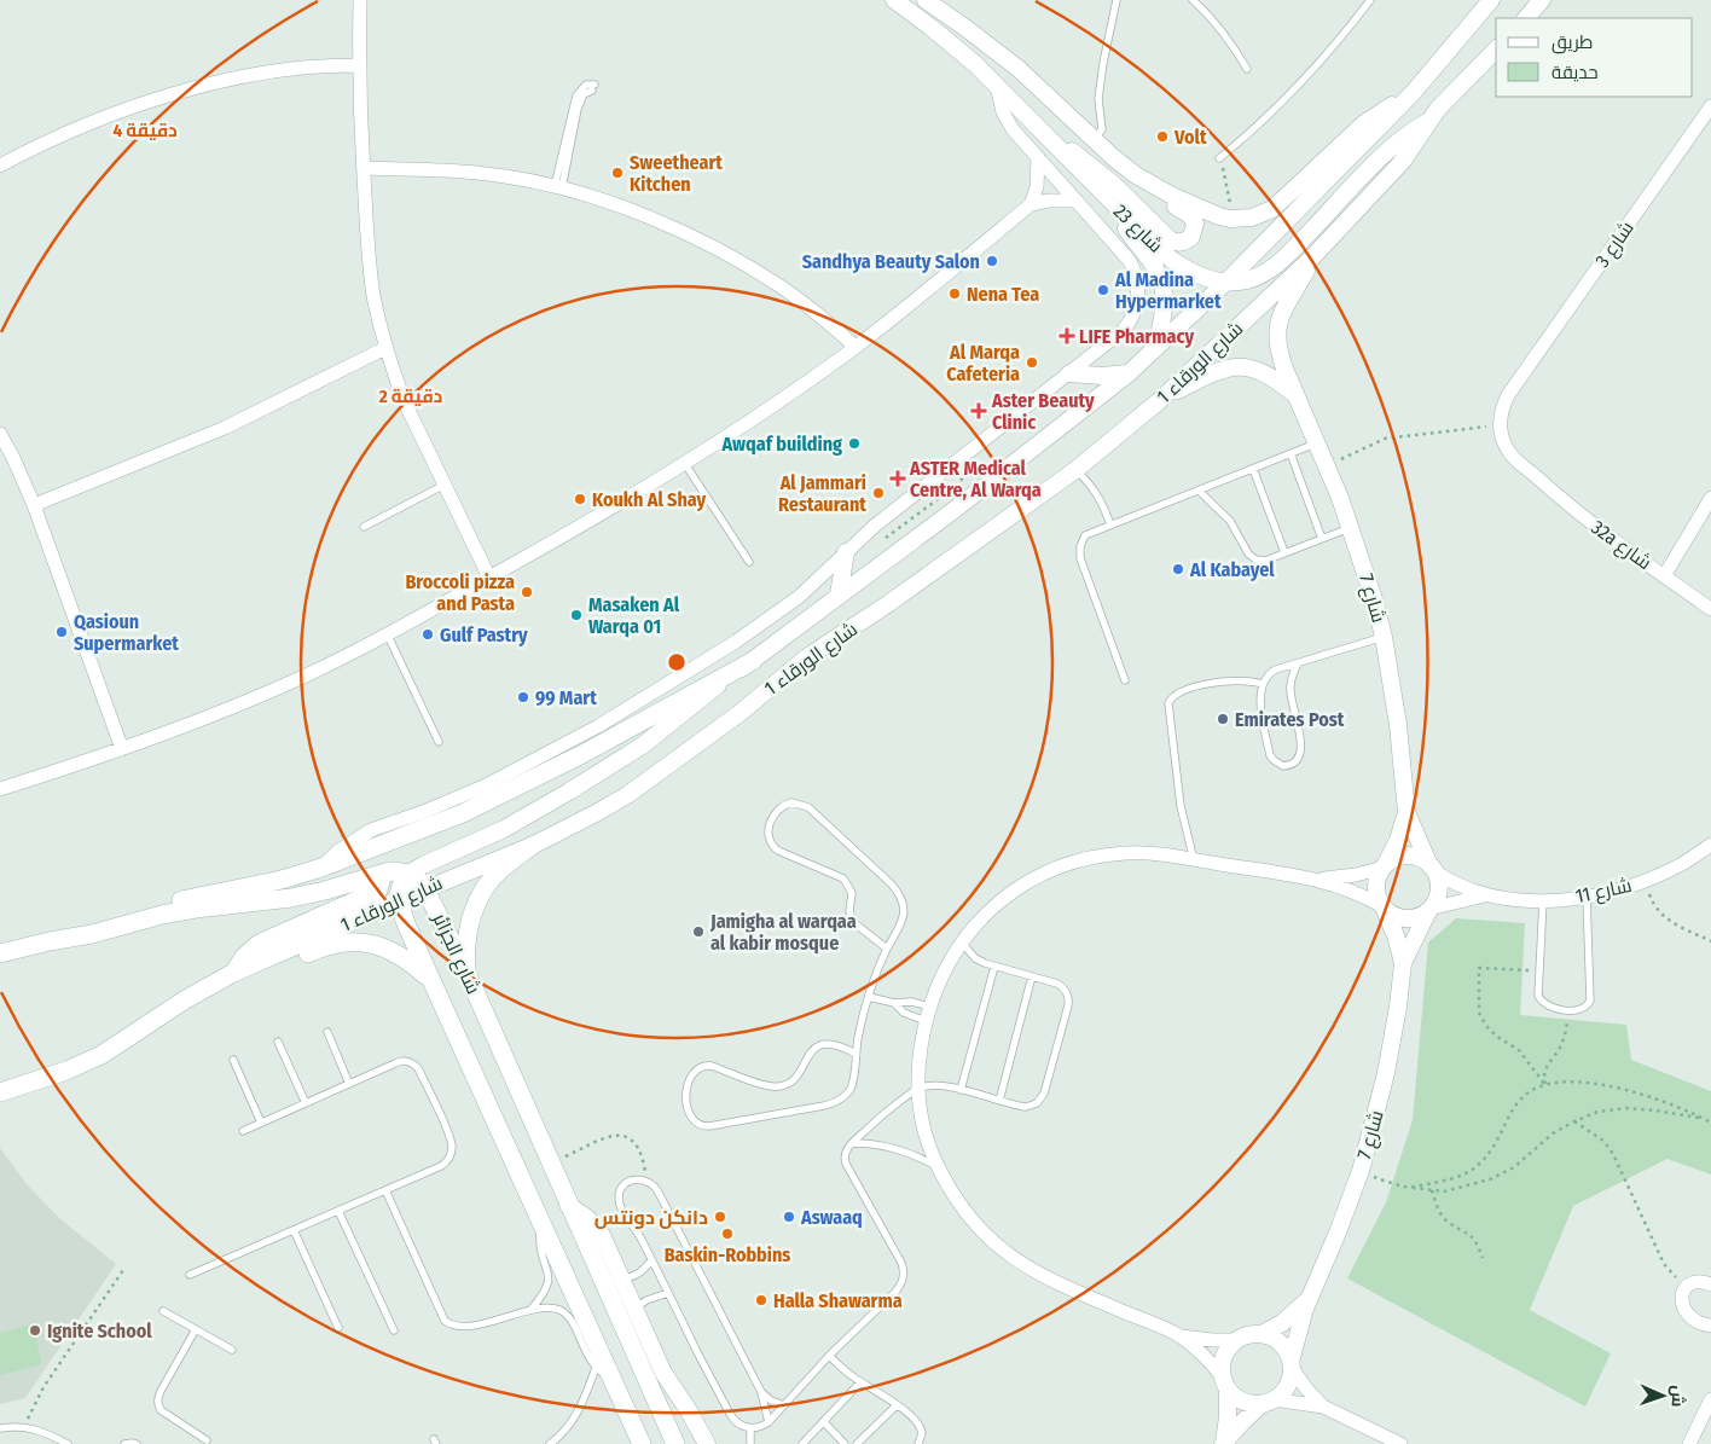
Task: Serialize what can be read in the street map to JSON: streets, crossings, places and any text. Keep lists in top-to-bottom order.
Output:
{
  "streets": {
    "main road": ["شارع الورقاء 1", "شارع الجزائر"],
    "street": [
      "شارع 23",
      "شارع 3",
      "32a شارع",
      "شارع 7",
      "شارع 11"
    ]
  },
  "crossings": [
    ["شارع 23", "شارع الورقاء 1"],
    ["شارع 3", "32a شارع"],
    ["شارع الورقاء 1", "شارع 7"],
    ["شارع الورقاء 1", "شارع الجزائر"],
    ["شارع 7", "شارع 11"]
  ],
  "places": {
    "other": [
      "Volt",
      "Sweetheart Kitchen",
      "Sandhya Beauty Salon",
      "Al Madina Hypermarket",
      "Nena Tea",
      "Al Marqa Cafeteria",
      "Awqaf building",
      "Al Jammari Restaurant",
      "Koukh Al Shay",
      "Al Kabayel",
      "Broccoli pizza and Pasta",
      "Masaken Al Warqa 01",
      "Qasioun Supermarket",
      "Gulf Pastry",
      "99 Mart",
      "Emirates Post",
      "Jamigha al warqaa al kabir mosque",
      "دانكن دونتس",
      "Aswaaq",
      "Baskin-Robbins",
      "Halla Shawarma",
      "Ignite School"
    ],
    "health": ["LIFE Pharmacy", "Aster Beauty Clinic", "ASTER Medical Centre, Al Warqa"]
  },
  "legend": ["طريق", "حديقة"],
  "north": "right",
  "rings": ["4 دقيقة", "2 دقيقة"]
}
